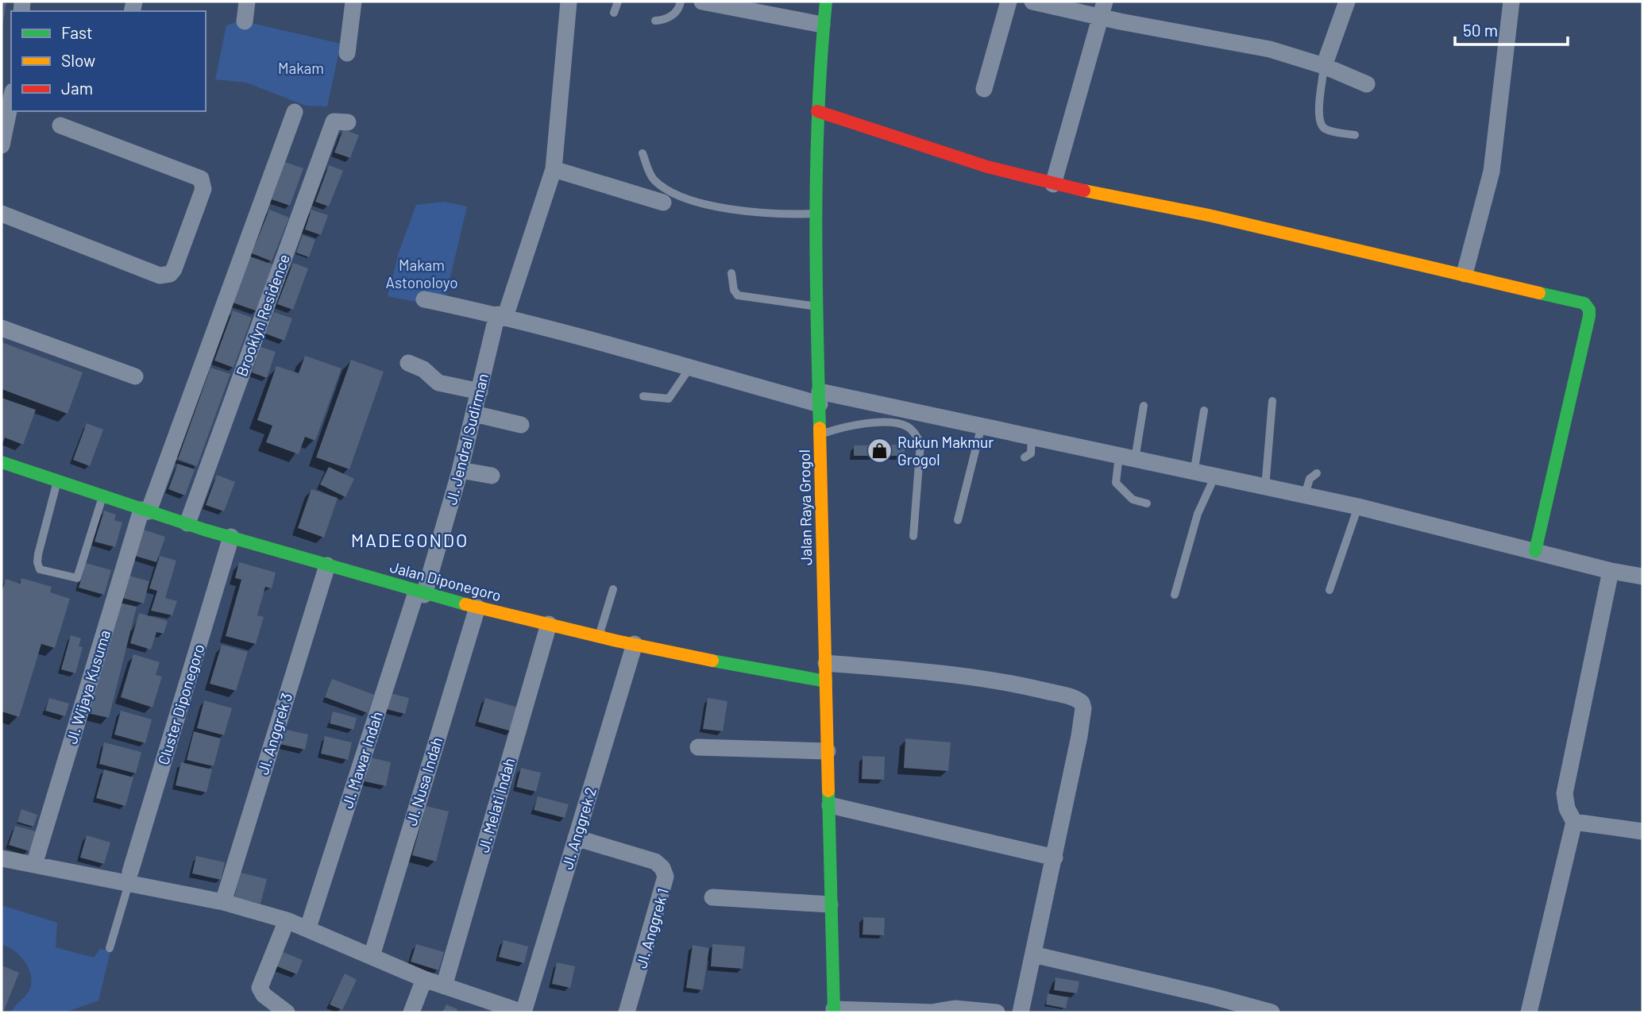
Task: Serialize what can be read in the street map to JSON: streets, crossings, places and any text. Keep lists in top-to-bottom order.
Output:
{
  "streets": {
    "street": [
      "Brooklyn Residence",
      "Jl. Jendral Sudirman",
      "Jalan Raya Grogol",
      "Jalan Diponegoro",
      "Jl. Wijaya Kusuma",
      "Cluster Diponegoro",
      "Jl. Anggrek 3",
      "Jl. Mawar Indah",
      "Jl. Nusa Indah",
      "Jl. Melati Indah",
      "Jl. Anggrek 2",
      "Jl. Anggrek 1"
    ]
  },
  "crossings": [
    ["Brooklyn Residence", "Jalan Diponegoro"],
    ["Jl. Jendral Sudirman", "Jalan Diponegoro"],
    ["Jl. Jendral Sudirman", "Jl. Mawar Indah"],
    ["Jalan Raya Grogol", "Jalan Diponegoro"],
    ["Jalan Diponegoro", "Jl. Wijaya Kusuma"],
    ["Jalan Diponegoro", "Cluster Diponegoro"],
    ["Jalan Diponegoro", "Jl. Anggrek 3"],
    ["Jalan Diponegoro", "Jl. Mawar Indah"],
    ["Jalan Diponegoro", "Jl. Nusa Indah"],
    ["Jalan Diponegoro", "Jl. Melati Indah"],
    ["Jalan Diponegoro", "Jl. Anggrek 2"],
    ["Jl. Anggrek 2", "Jl. Anggrek 1"]
  ],
  "districts": ["MADEGONDO"],
  "parks": ["Makam", "Makam Astonoloyo"],
  "places": {
    "shop": ["Rukun Makmur Grogol"]
  },
  "legend": ["Fast", "Slow", "Jam"],
  "scale_bar": "50 m"
}
